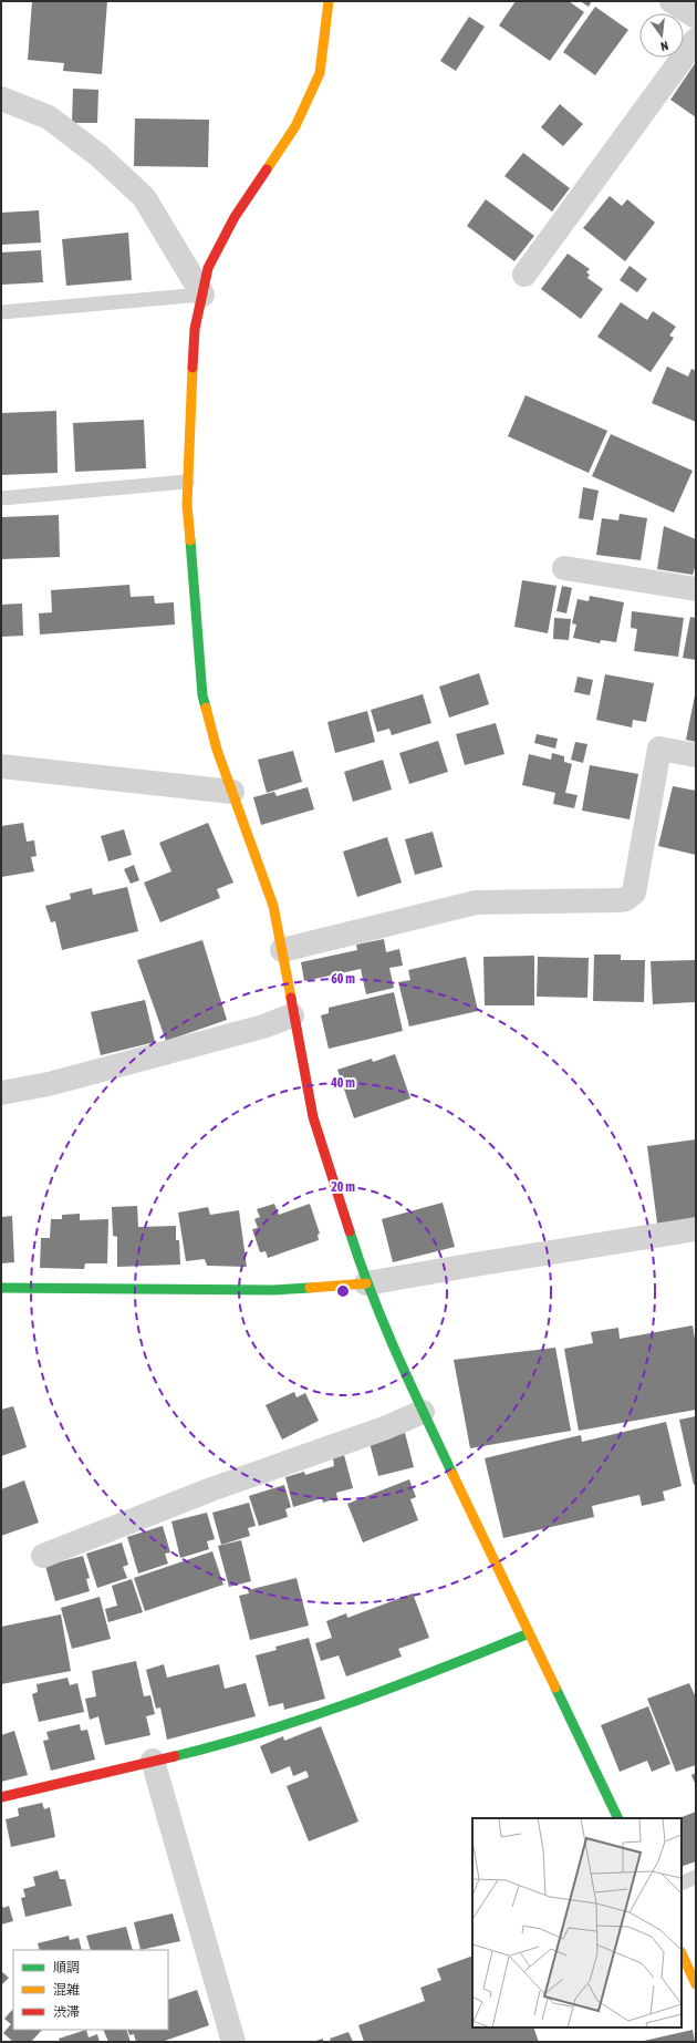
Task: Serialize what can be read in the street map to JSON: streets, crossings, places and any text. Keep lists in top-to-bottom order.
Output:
{
  "legend": ["順調", "混雑", "渋滞"],
  "north": "bottom",
  "rings": ["60 m", "40 m", "20 m"]
}
